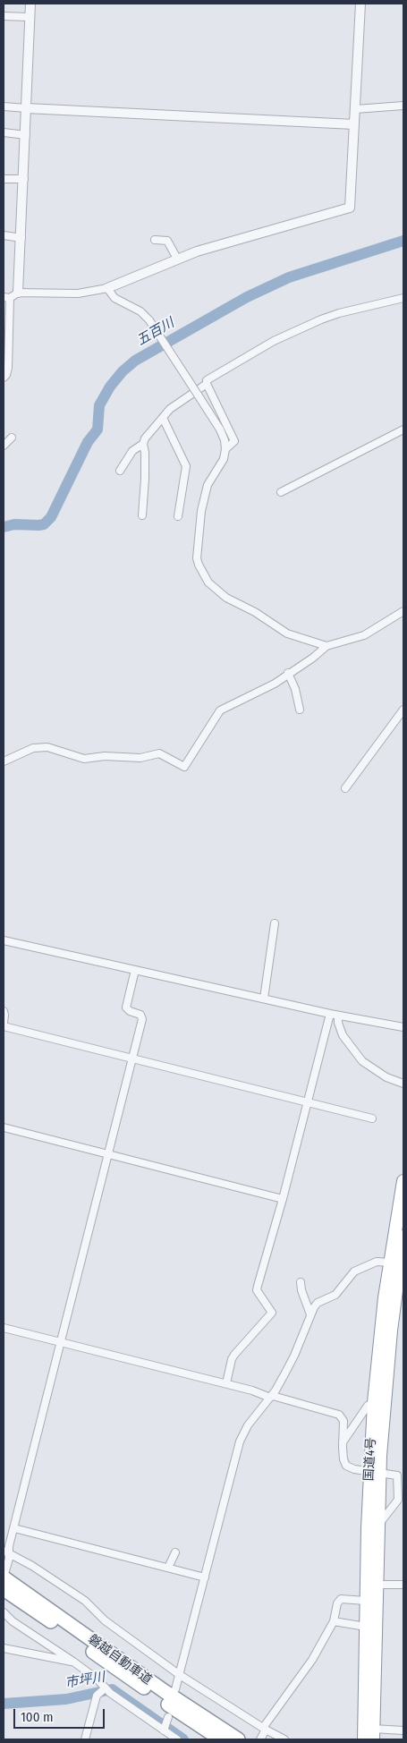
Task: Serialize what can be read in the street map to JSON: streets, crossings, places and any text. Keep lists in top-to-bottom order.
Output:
{
  "streets": {
    "highway": ["国道4号", "磐越自動車道"]
  },
  "water": ["五百川", "市坪川"],
  "scale_bar": "100 m"
}
